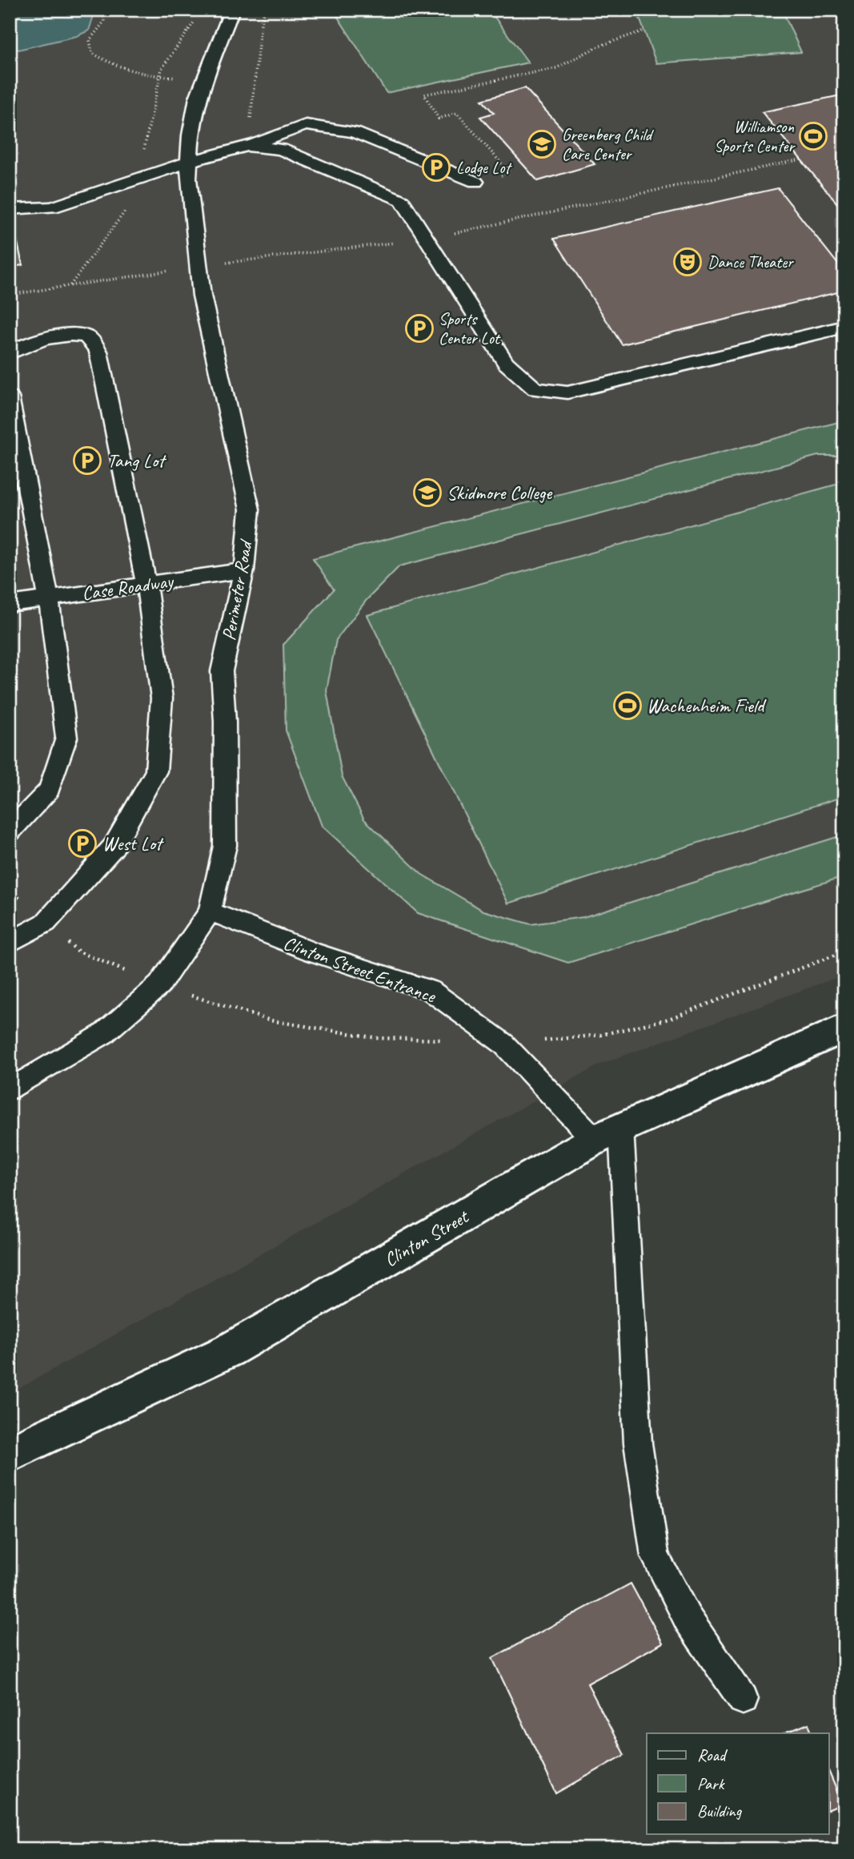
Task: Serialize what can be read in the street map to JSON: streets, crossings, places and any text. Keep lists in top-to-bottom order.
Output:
{
  "streets": {
    "street": ["Clinton Street"],
    "lane": ["Case Roadway", "Perimeter Road", "Clinton Street Entrance"]
  },
  "crossings": [
    ["Case Roadway", "Perimeter Road"],
    ["Perimeter Road", "Clinton Street Entrance"],
    ["Clinton Street Entrance", "Clinton Street"]
  ],
  "places": {
    "sports": ["Williamson Sports Center", "Wachenheim Field"],
    "school or university": ["Greenberg Child Care Center", "Skidmore College"],
    "parking": [
      "Lodge Lot",
      "Sports Center Lot",
      "Tang Lot",
      "West Lot"
    ],
    "theatre": ["Dance Theater"]
  },
  "legend": ["Road", "Park", "Building"]
}
